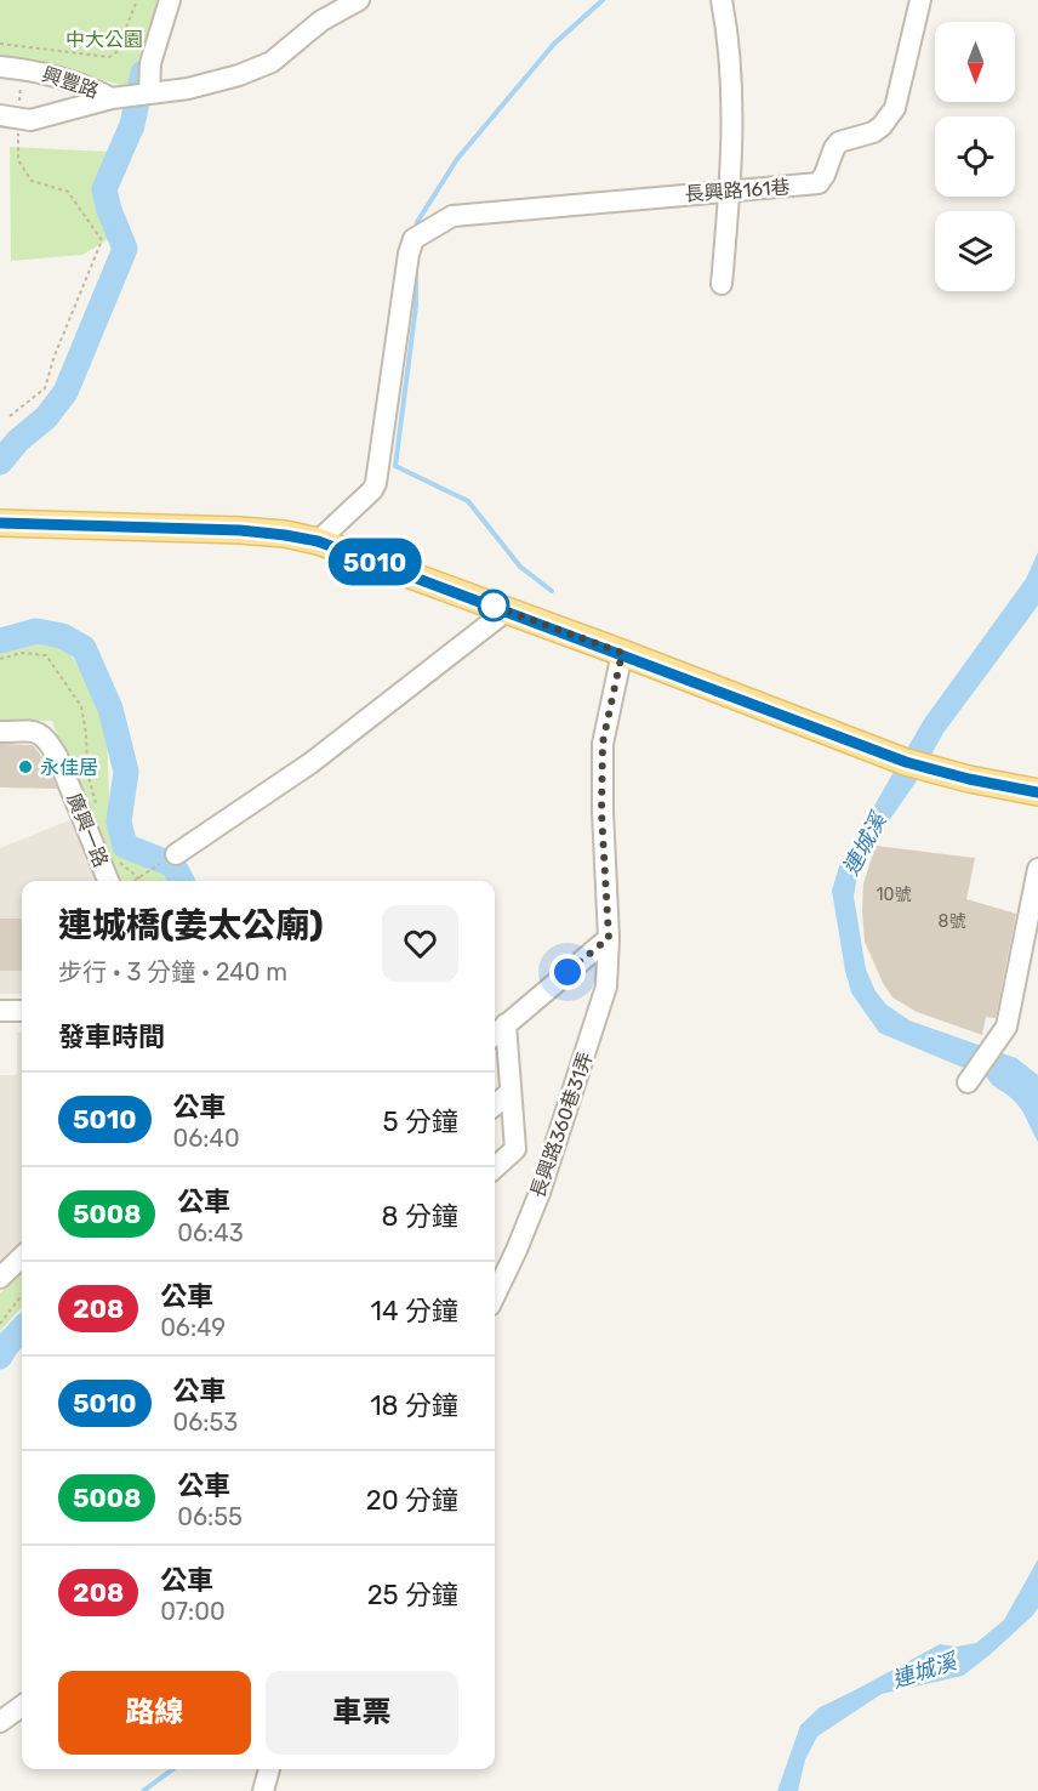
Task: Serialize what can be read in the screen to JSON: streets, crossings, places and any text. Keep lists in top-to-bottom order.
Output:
{
  "streets": {
    "street": [
      "興豐路",
      "長興路161巷",
      "廣興一路",
      "長興路360巷31弄"
    ]
  },
  "water": ["連城溪"],
  "parks": ["中大公園"],
  "places": ["永佳居"],
  "lines": ["bus line 5010"],
  "house_numbers": ["10號", "8號"],
  "north": "bottom",
  "page": {
    "on_map": "5010",
    "heading": [
      ["連城橋(姜太公廟)", "步行 · 3 分鐘 · 240 m"],
      "發車時間"
    ],
    "list": [
      {
        "mark": "5010",
        "name": "公車",
        "note": "06:40",
        "value": "5 分鐘"
      },
      {
        "mark": "5008",
        "name": "公車",
        "note": "06:43",
        "value": "8 分鐘"
      },
      {
        "mark": "208",
        "name": "公車",
        "note": "06:49",
        "value": "14 分鐘"
      },
      {
        "mark": "5010",
        "name": "公車",
        "note": "06:53",
        "value": "18 分鐘"
      },
      {
        "mark": "5008",
        "name": "公車",
        "note": "06:55",
        "value": "20 分鐘"
      },
      {
        "mark": "208",
        "name": "公車",
        "note": "07:00",
        "value": "25 分鐘"
      }
    ],
    "buttons": ["路線", "車票"]
  }
}
